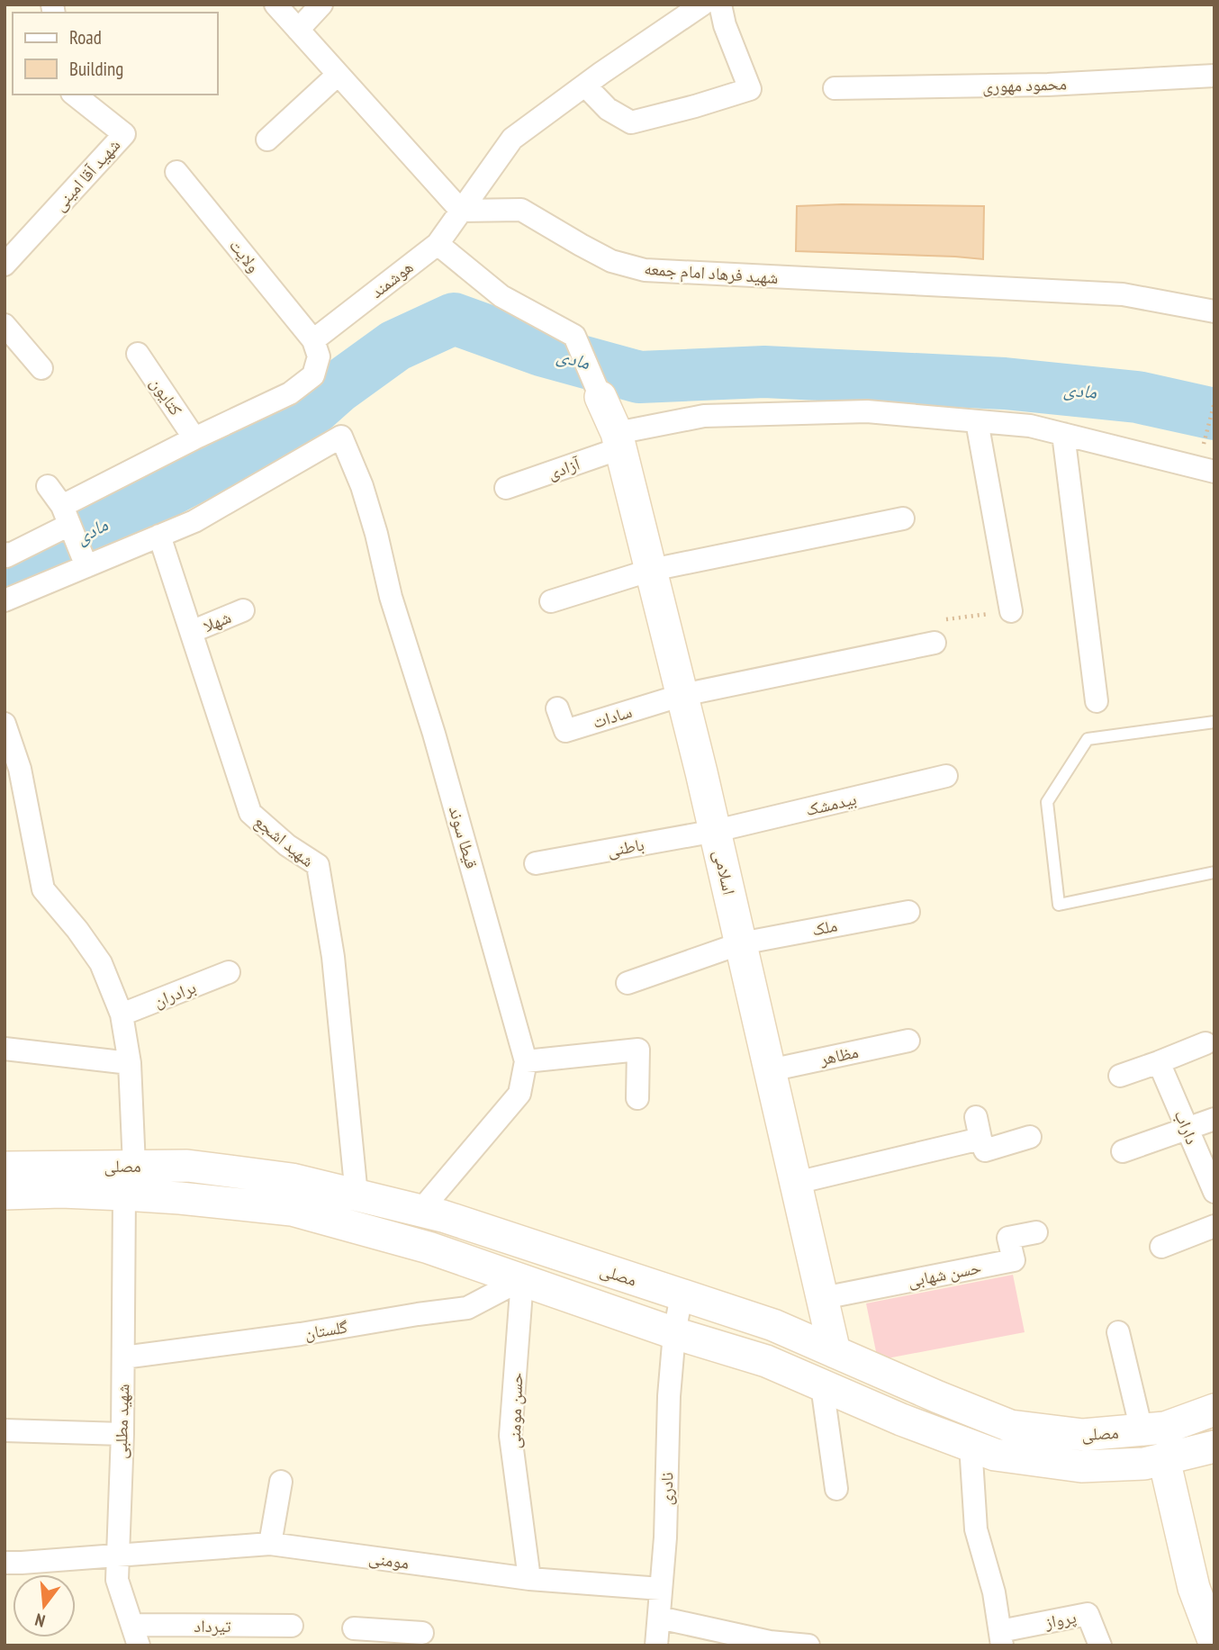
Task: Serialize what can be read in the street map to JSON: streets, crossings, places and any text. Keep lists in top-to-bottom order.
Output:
{
  "streets": {
    "main road": ["اسلامی", "مصلی"],
    "street": [
      "محمود مهوری",
      "شهید آقا امینی",
      "ولایت",
      "شهید فرهاد امام جمعه",
      "هوشمند",
      "کتایون",
      "آزادی",
      "شهلا",
      "سادات",
      "بیدمشک",
      "قیطا سوند",
      "شهید اشجع",
      "باطنی",
      "ملک",
      "برادران",
      "مظاهر",
      "داراب",
      "حسن شهابی",
      "گلستان",
      "حسن مومنی",
      "شهید مطلبی",
      "نادری",
      "مومنی",
      "پرواز",
      "تیرداد"
    ]
  },
  "crossings": [
    ["ولایت", "هوشمند"],
    ["شهید فرهاد امام جمعه", "هوشمند"],
    ["آزادی", "اسلامی"],
    ["شهلا", "شهید اشجع"],
    ["سادات", "اسلامی"],
    ["بیدمشک", "باطنی"],
    ["بیدمشک", "اسلامی"],
    ["قیطا سوند", "شهید اشجع"],
    ["قیطا سوند", "مصلی"],
    ["شهید اشجع", "مصلی"],
    ["باطنی", "اسلامی"],
    ["اسلامی", "ملک"],
    ["اسلامی", "مظاهر"],
    ["اسلامی", "مصلی"],
    ["اسلامی", "حسن شهابی"],
    ["برادران", "شهید مطلبی"],
    ["مصلی", "گلستان"],
    ["مصلی", "حسن مومنی"],
    ["مصلی", "شهید مطلبی"],
    ["مصلی", "نادری"],
    ["گلستان", "حسن مومنی"],
    ["گلستان", "شهید مطلبی"],
    ["حسن مومنی", "مومنی"],
    ["شهید مطلبی", "مومنی"],
    ["شهید مطلبی", "تیرداد"],
    ["نادری", "مومنی"]
  ],
  "water": ["مادی"],
  "legend": ["Road", "Building"],
  "north": "bottom"
}
